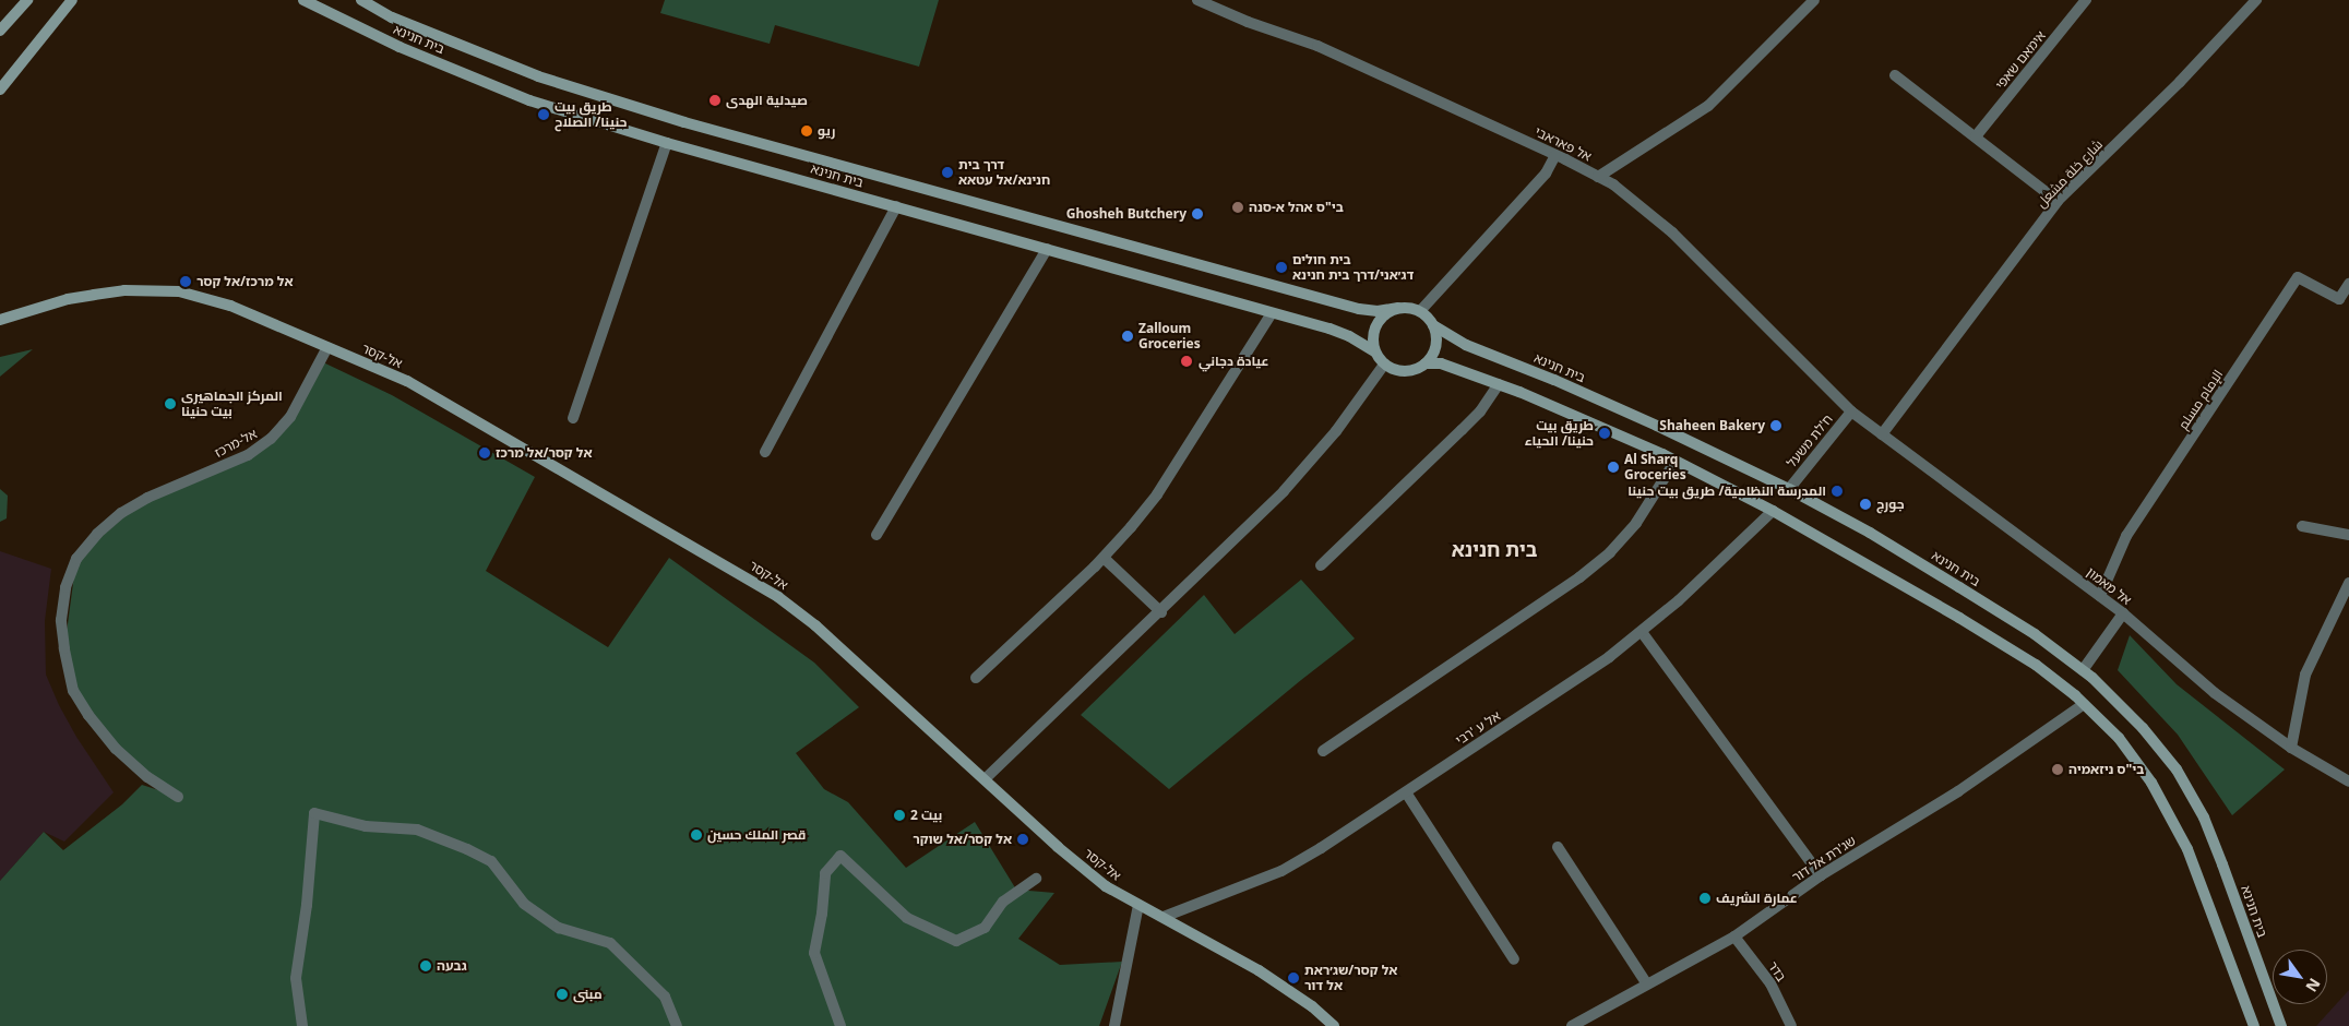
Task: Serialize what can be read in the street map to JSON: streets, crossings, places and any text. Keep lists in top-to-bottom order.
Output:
{
  "streets": {
    "street": [
      "בית חנינא",
      "אימאם שאפי",
      "אל פאראבי",
      "شارع خلة مشعل",
      "אל-קסר",
      "الإمام مسلم",
      "ח'לת משעל",
      "אל-מרכז",
      "אל מאמון",
      "אל ע 'רבי",
      "שג'רת אל דור",
      "בדר"
    ]
  },
  "crossings": [
    ["בית חנינא", "ח'לת משעל"],
    ["אל פאראבי", "ח'לת משעל"],
    ["אל פאראבי", "אל מאמון"],
    ["شارع خلة مشعل", "אל מאמון"],
    ["אל-קסר", "אל-מרכז"],
    ["אל-קסר", "אל ע 'רבי"],
    ["الإمام مسلم", "אל מאמון"],
    ["ח'לת משעל", "אל מאמון"],
    ["שג'רת אל דור", "בדר"]
  ],
  "districts": ["בית חנינא"],
  "places": [
    "صيدلية الهدى",
    "طريق بيت حنينا/ الصلاح",
    "ريو",
    "דרך בית חנינא/אל עטאא",
    "בי\"ס אהל א-סנה",
    "Ghosheh Butchery",
    "בית חולים דג׳אני/דרך בית חנינא",
    "אל מרכז/אל קסר",
    "Zalloum Groceries",
    "عيادة دجاني",
    "المركز الجماهيري بيت حنينا",
    "Shaheen Bakery",
    "طريق بيت حنينا/ الحياء",
    "אל קסר/אל מרכז",
    "Al Sharq Groceries",
    "المدرسة النظامية/ طريق بيت حنينا",
    "جورج",
    "בי\"ס ניזאמיה",
    "بيت 2",
    "قصر الملك حسين",
    "אל קסר/אל שוקר",
    "عمارة الشريف",
    "גבעה",
    "אל קסר/שג׳ראת אל דור",
    "مبنى"
  ],
  "north": "bottom right"
}
